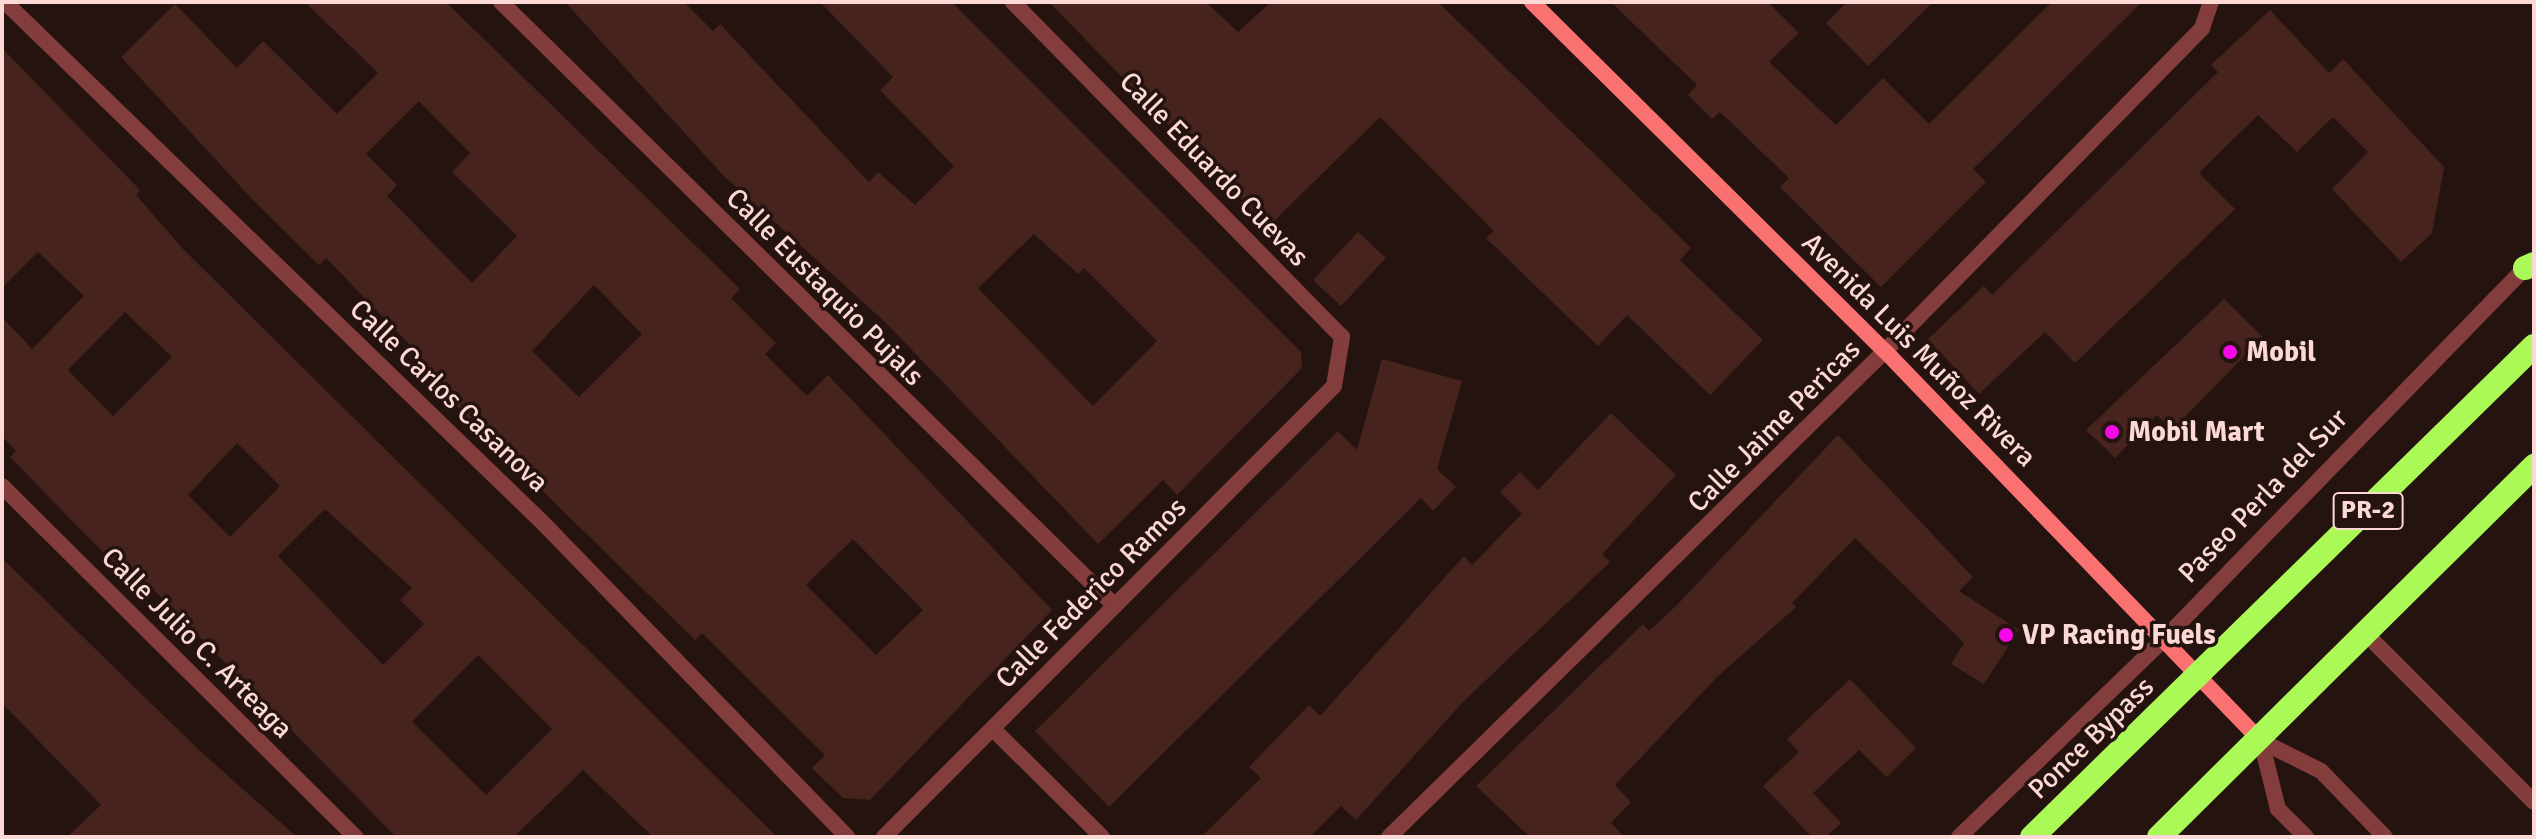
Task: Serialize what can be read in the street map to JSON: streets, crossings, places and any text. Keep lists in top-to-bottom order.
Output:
{
  "streets": {
    "highway": ["PR-2", "Ponce Bypass"],
    "street": [
      "Calle Eduardo Cuevas",
      "Calle Eustaquio Pujals",
      "Avenida Luis Muñoz Rivera",
      "Calle Carlos Casanova",
      "Calle Jaime Pericas",
      "Paseo Perla del Sur",
      "Calle Federico Ramos",
      "Calle Julio C. Arteaga"
    ]
  },
  "crossings": [
    ["Calle Eduardo Cuevas", "Calle Federico Ramos"],
    ["Calle Eustaquio Pujals", "Calle Federico Ramos"],
    ["Avenida Luis Muñoz Rivera", "Calle Jaime Pericas"],
    ["Avenida Luis Muñoz Rivera", "Paseo Perla del Sur"],
    ["Avenida Luis Muñoz Rivera", "Ponce Bypass"]
  ],
  "places": ["Mobil", "Mobil Mart", "VP Racing Fuels"]
}
